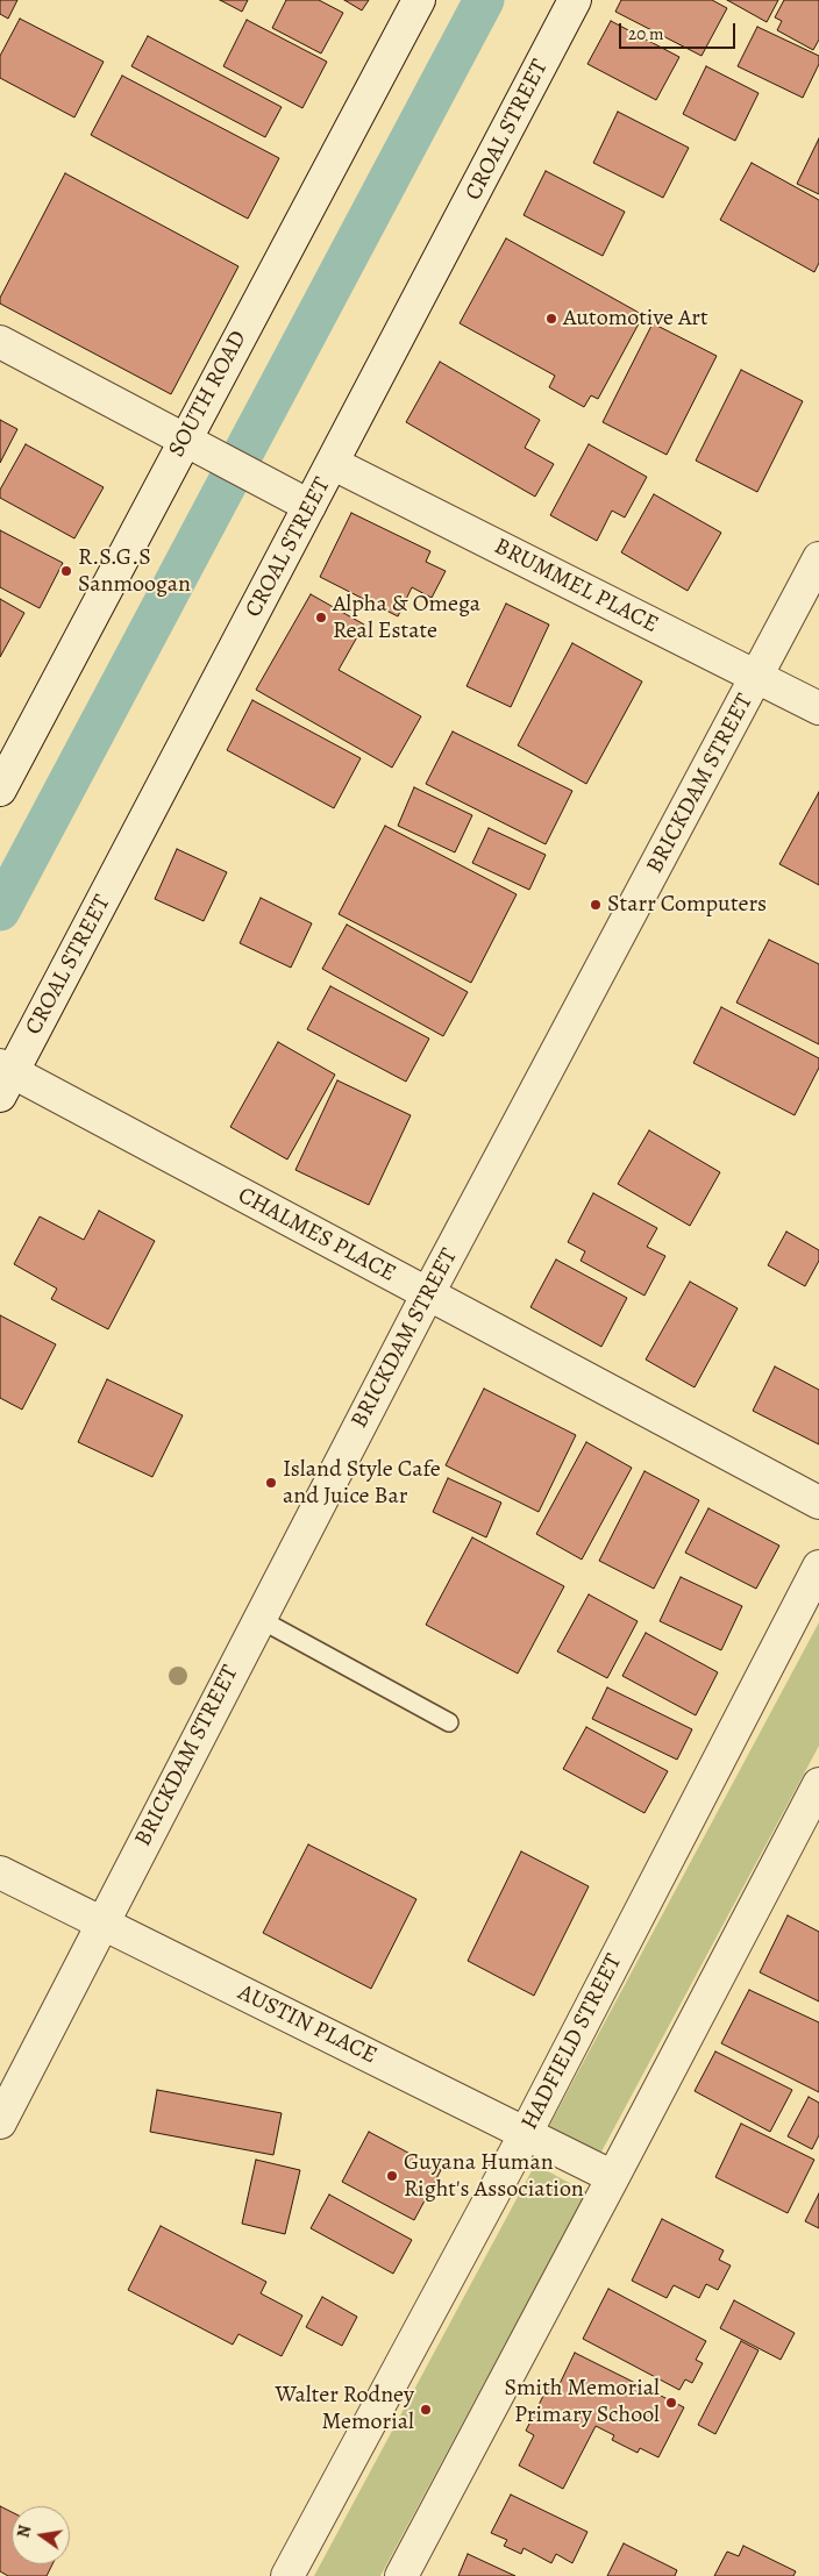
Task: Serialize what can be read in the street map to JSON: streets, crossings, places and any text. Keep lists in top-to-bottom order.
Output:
{
  "streets": {
    "street": [
      "CROAL STREET",
      "SOUTH ROAD",
      "BRUMMEL PLACE",
      "BRICKDAM STREET",
      "CHALMES PLACE",
      "AUSTIN PLACE",
      "HADFIELD STREET"
    ]
  },
  "crossings": [
    ["CROAL STREET", "BRUMMEL PLACE"],
    ["CROAL STREET", "CHALMES PLACE"],
    ["BRUMMEL PLACE", "BRICKDAM STREET"],
    ["BRICKDAM STREET", "CHALMES PLACE"],
    ["BRICKDAM STREET", "AUSTIN PLACE"],
    ["AUSTIN PLACE", "HADFIELD STREET"]
  ],
  "places": [
    "Automotive Art",
    "R.S.G.S Sanmoogan",
    "Alpha & Omega Real Estate",
    "Starr Computers",
    "Island Style Cafe and Juice Bar",
    "Guyana Human Right's Association",
    "Smith Memorial Primary School",
    "Walter Rodney Memorial"
  ],
  "scale_bar": "20 m",
  "north": "left"
}
